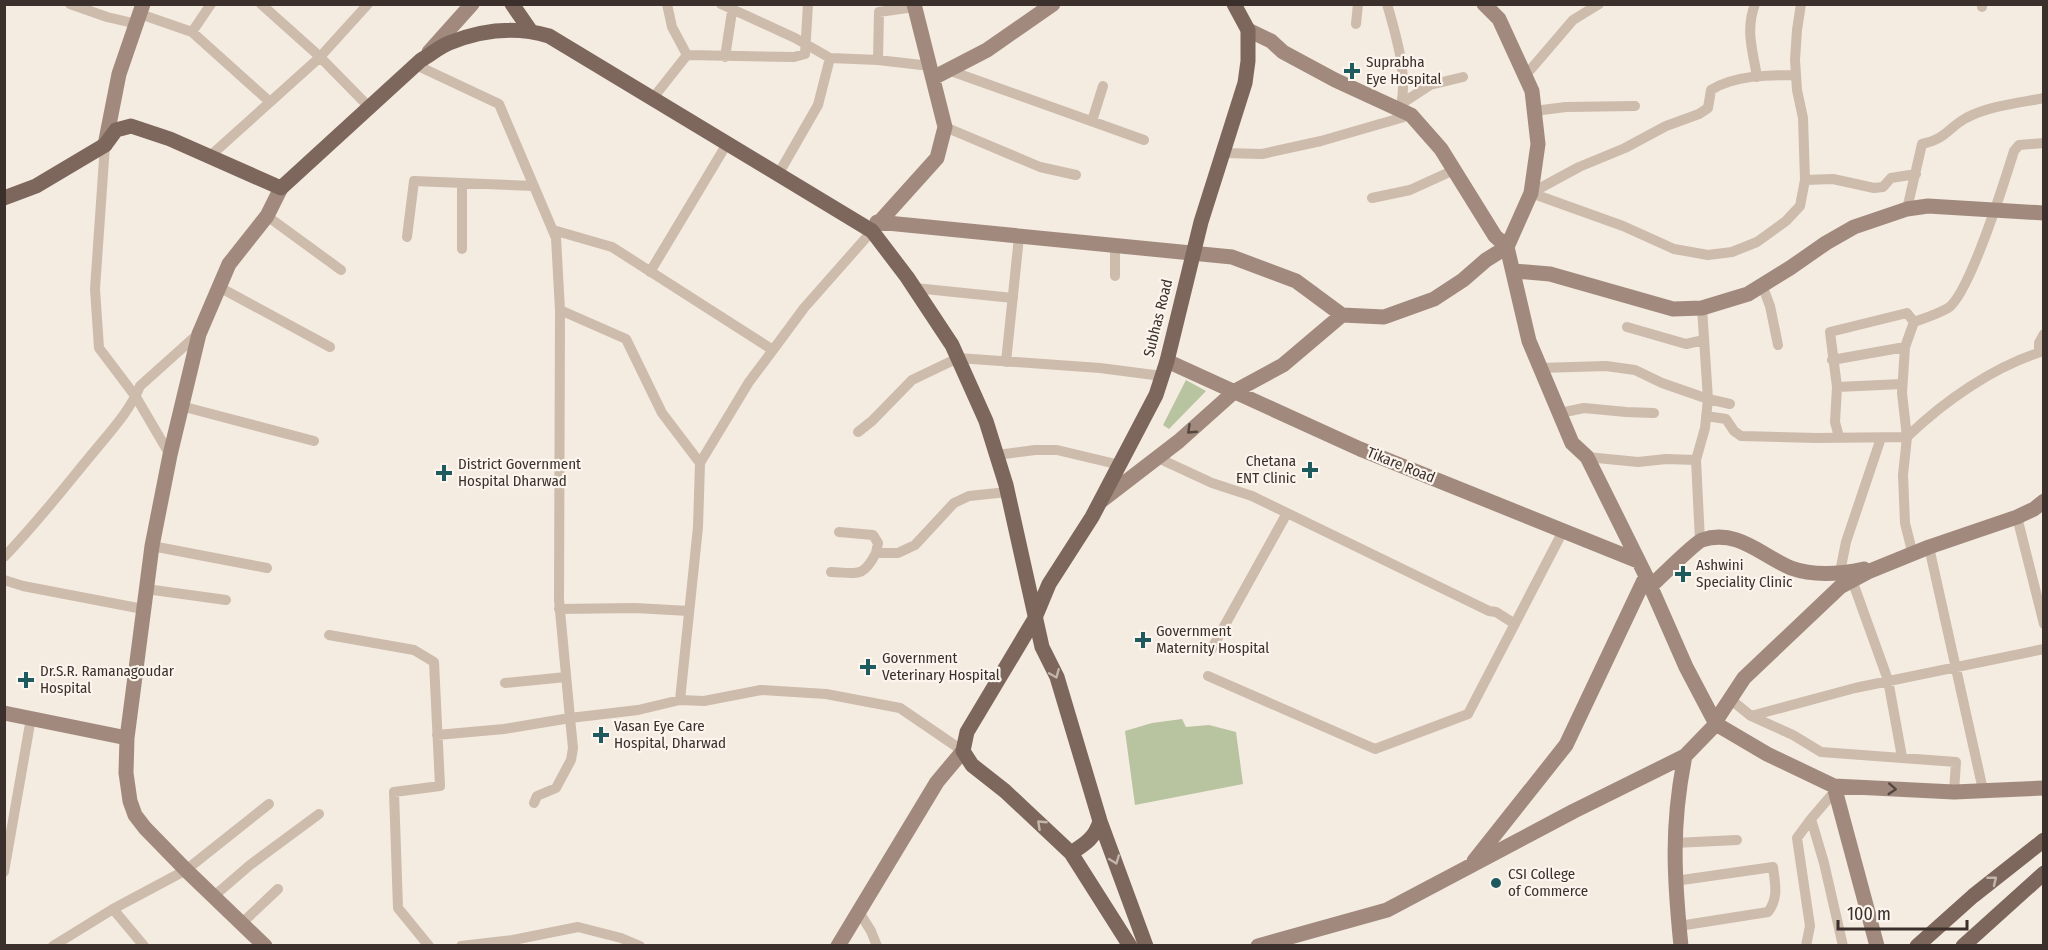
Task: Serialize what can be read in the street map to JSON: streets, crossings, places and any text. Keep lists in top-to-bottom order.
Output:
{
  "streets": {
    "main road": ["Subhas Road"],
    "street": ["Tikare Road"]
  },
  "crossings": [
    ["Subhas Road", "Tikare Road"]
  ],
  "places": {
    "health": [
      "Suprabha Eye Hospital",
      "Chetana ENT Clinic",
      "District Government Hospital Dharwad",
      "Ashwini Speciality Clinic",
      "Government Maternity Hospital",
      "Government Veterinary Hospital",
      "Dr.S.R. Ramanagoudar Hospital",
      "Vasan Eye Care Hospital, Dharwad"
    ],
    "other": ["CSI College of Commerce"]
  },
  "scale_bar": "100 m"
}
